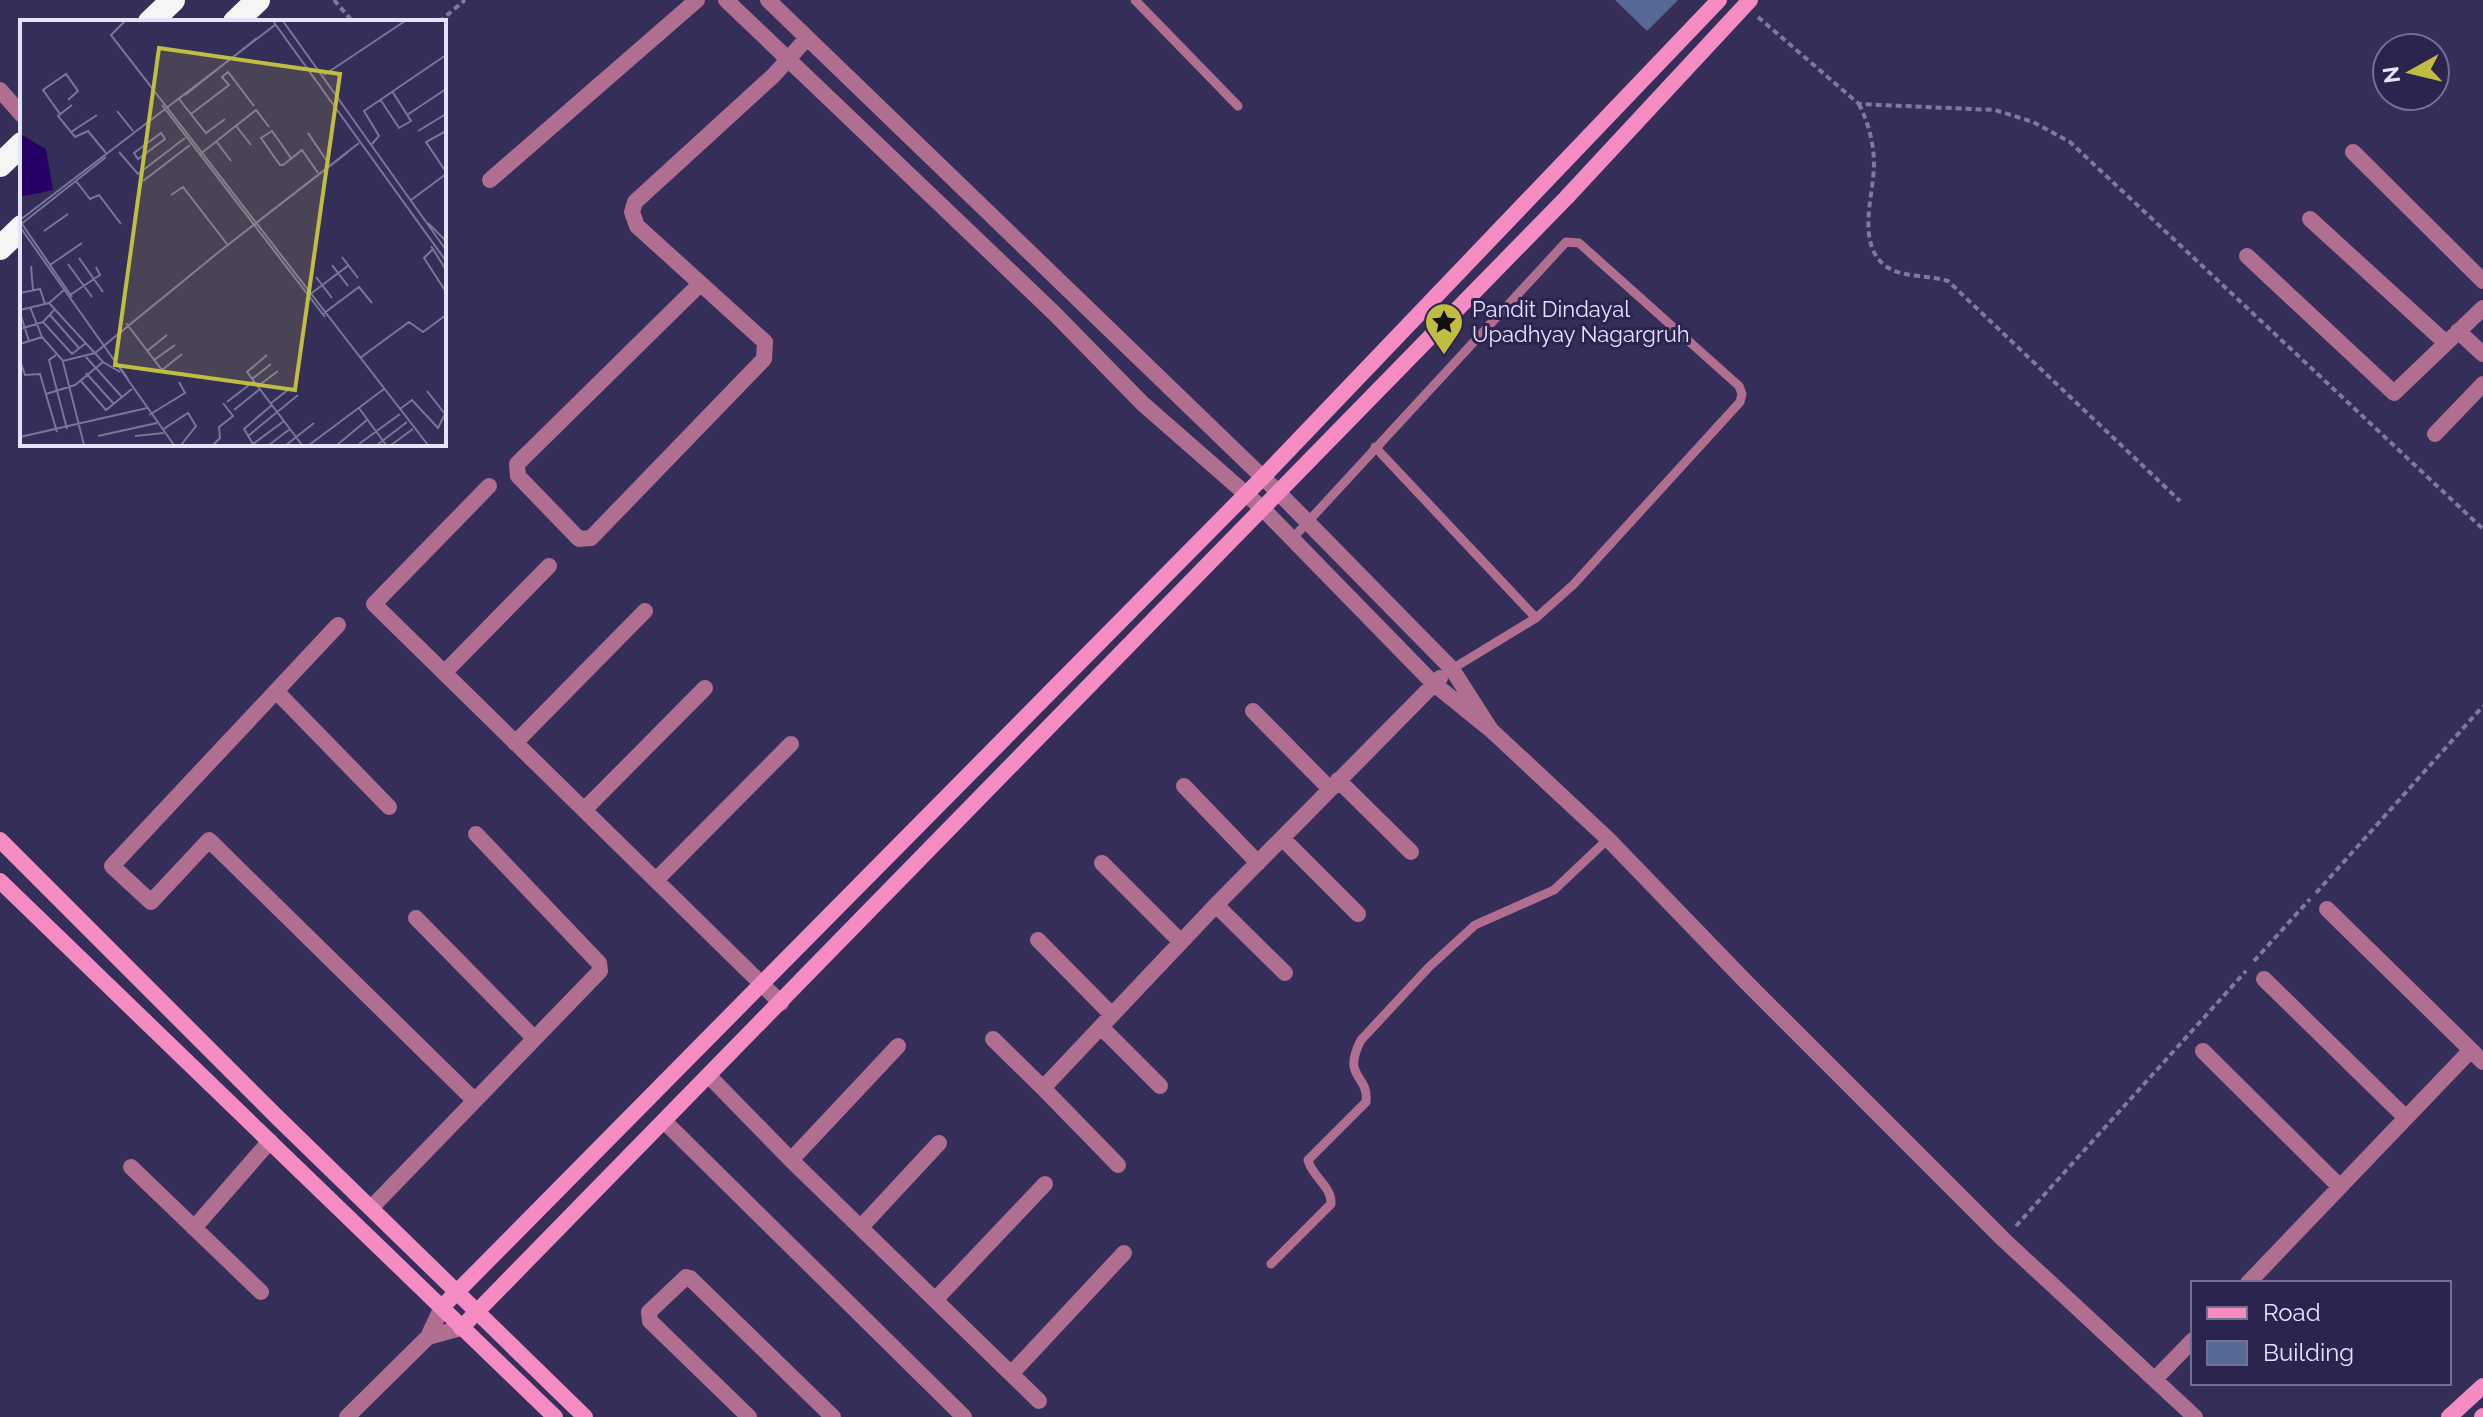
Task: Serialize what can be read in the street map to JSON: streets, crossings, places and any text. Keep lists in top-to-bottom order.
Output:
{
  "places": {
    "place": ["Pandit Dindayal Upadhyay Nagargruh"]
  },
  "legend": ["Road", "Building"],
  "north": "left"
}
